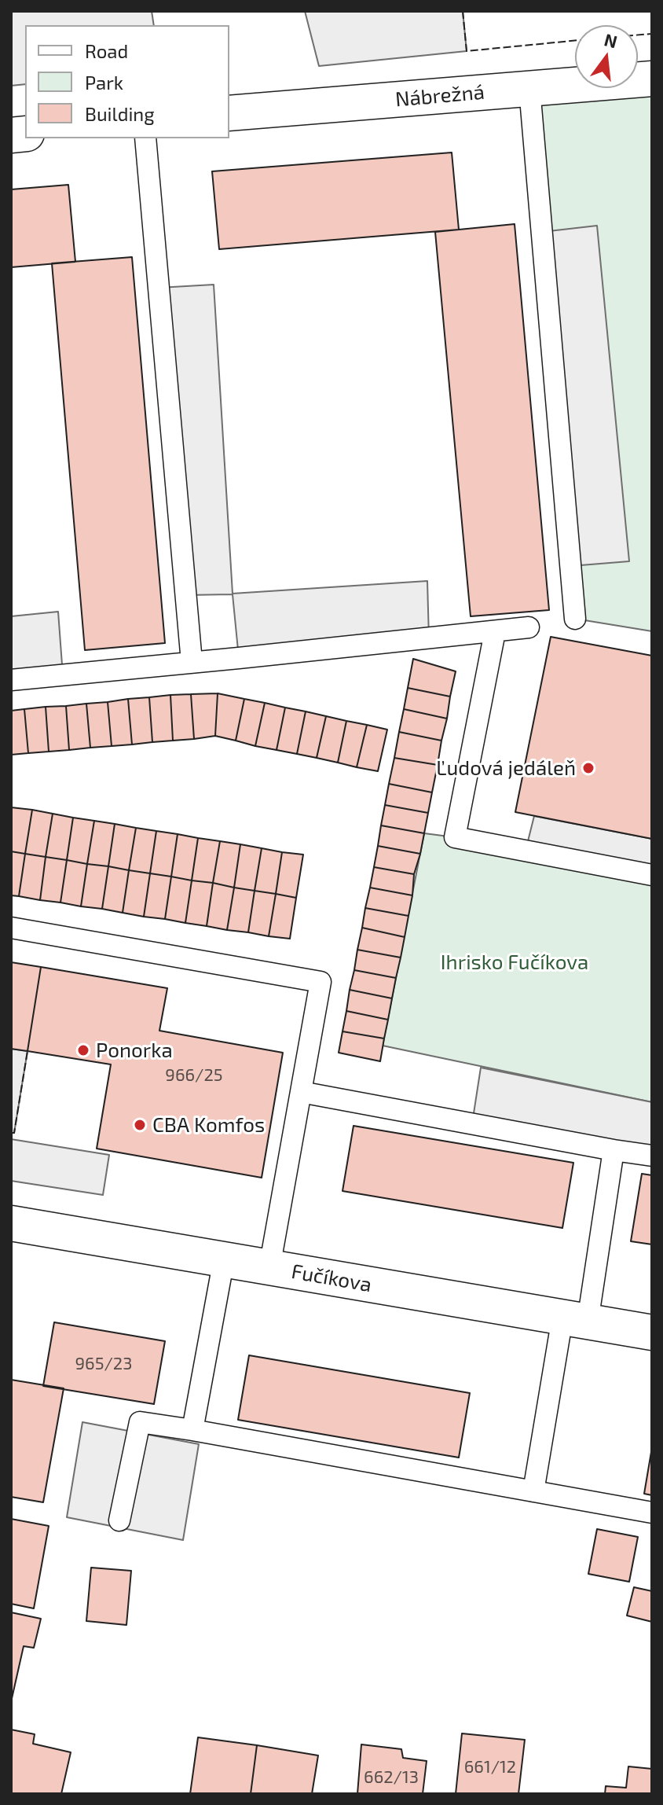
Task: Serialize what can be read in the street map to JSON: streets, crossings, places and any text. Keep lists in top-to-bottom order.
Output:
{
  "streets": {
    "street": ["Nábrežná", "Fučíkova"]
  },
  "parks": ["Ihrisko Fučíkova"],
  "places": ["Ľudová jedáleň", "Ponorka", "CBA Komfos"],
  "house_numbers": [
    "966/25",
    "965/23",
    "661/12",
    "662/13"
  ],
  "legend": ["Road", "Park", "Building"],
  "north": "top"
}
